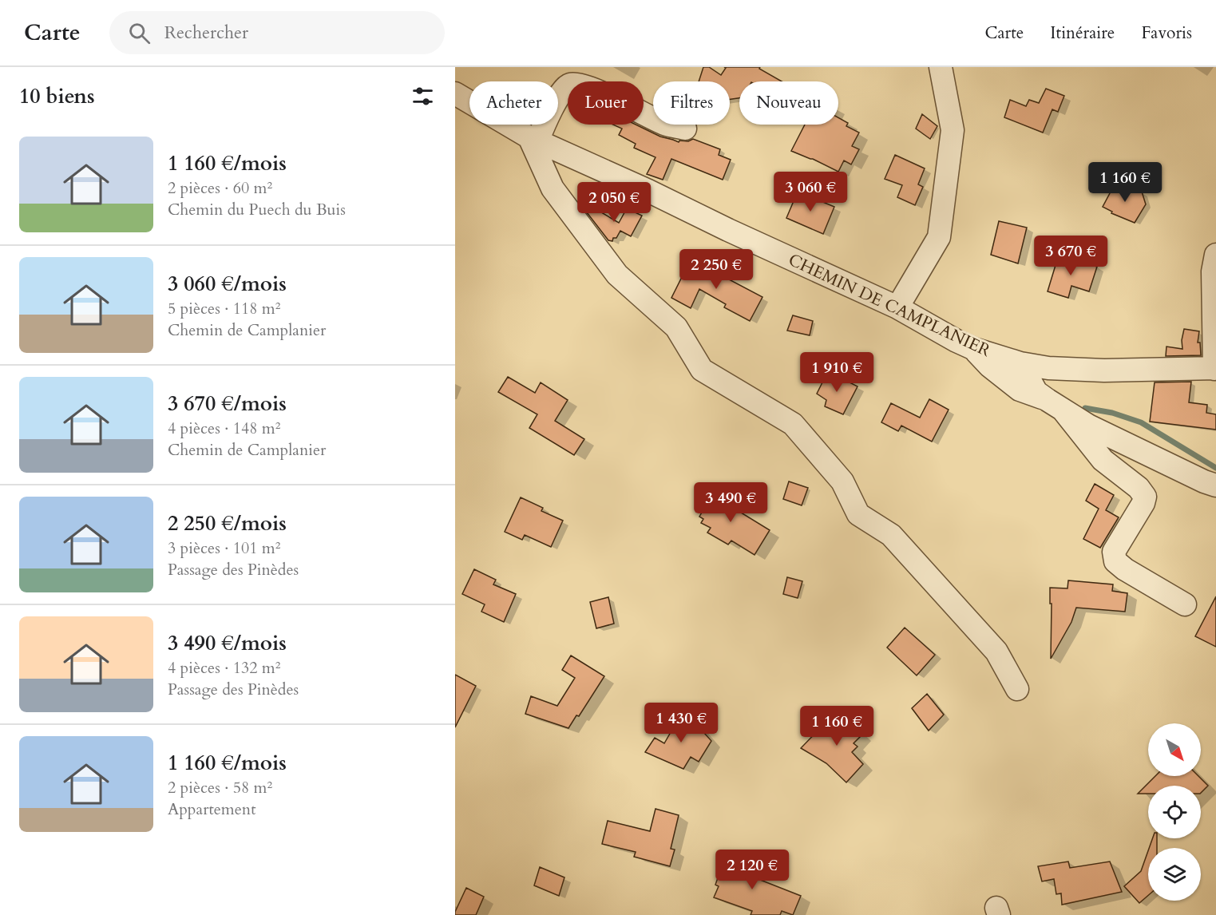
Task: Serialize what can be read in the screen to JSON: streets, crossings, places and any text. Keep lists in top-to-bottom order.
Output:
{
  "streets": {
    "street": ["CHEMIN DE CAMPLANIER"]
  },
  "north": "bottom right",
  "page": {
    "header": "Carte",
    "search": "Rechercher",
    "nav": ["Carte", "Itinéraire", "Favoris"],
    "heading": "10 biens",
    "chip": [
      "Acheter",
      "Louer",
      "Filtres",
      "Nouveau"
    ],
    "list": [
      {
        "name": "1 160 €/mois",
        "note": "2 pièces · 60 m² · Chemin du Puech du Buis"
      },
      {
        "name": "3 060 €/mois",
        "note": "5 pièces · 118 m² · Chemin de Camplanier"
      },
      {
        "name": "3 670 €/mois",
        "note": "4 pièces · 148 m² · Chemin de Camplanier"
      },
      {
        "name": "2 250 €/mois",
        "note": "3 pièces · 101 m² · Passage des Pinèdes"
      },
      {
        "name": "3 490 €/mois",
        "note": "4 pièces · 132 m² · Passage des Pinèdes"
      },
      {
        "name": "1 160 €/mois",
        "note": "2 pièces · 58 m² · Appartement"
      }
    ],
    "price": [
      "1 160 €",
      "3 060 €",
      "2 050 €",
      "3 670 €",
      "2 250 €",
      "1 910 €",
      "3 490 €",
      "1 430 €",
      "1 160 €",
      "2 120 €"
    ]
  }
}
